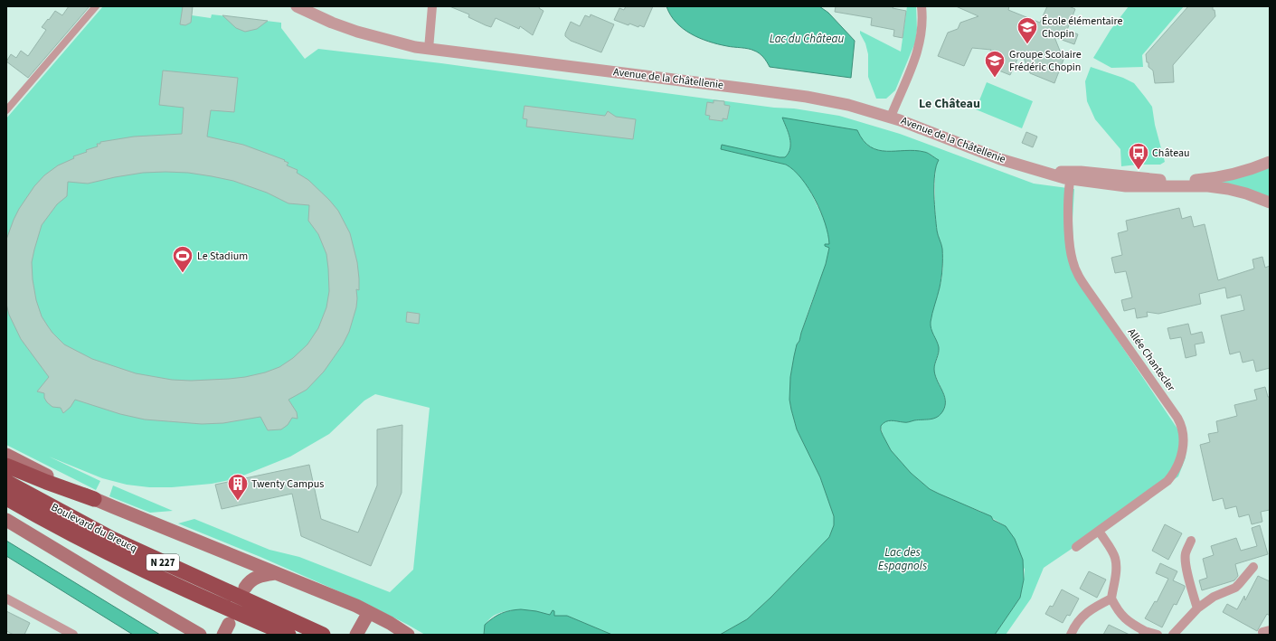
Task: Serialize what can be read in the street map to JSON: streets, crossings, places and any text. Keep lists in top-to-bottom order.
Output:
{
  "streets": {
    "highway": ["Boulevard du Breucq", "N 227"],
    "street": ["Avenue de la Châtellenie", "Allée Chantecler"]
  },
  "crossings": [
    ["Avenue de la Châtellenie", "Allée Chantecler"]
  ],
  "districts": ["Le Château"],
  "water": ["Lac du Château", "Lac des Espagnols"],
  "places": {
    "school or university": ["École élémentaire Chopin", "Groupe Scolaire Frédéric Chopin"],
    "bus stop": ["Château"],
    "sports": ["Le Stadium"],
    "building": ["Twenty Campus"]
  }
}
